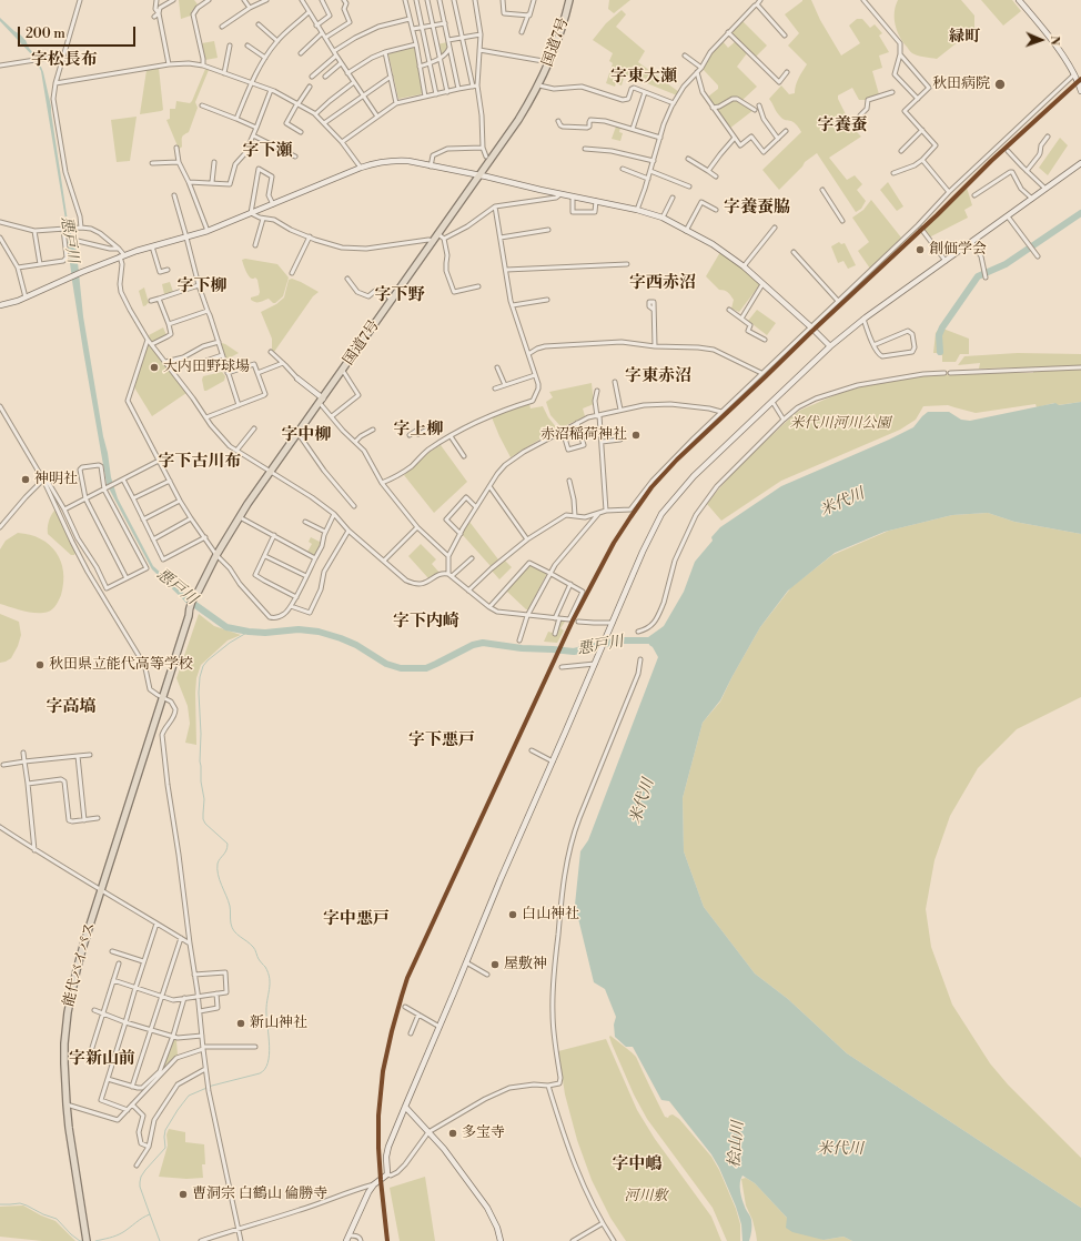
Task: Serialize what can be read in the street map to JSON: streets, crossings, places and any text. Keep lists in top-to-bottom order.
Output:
{
  "streets": {
    "highway": ["国道7号", "能代バイパス"]
  },
  "crossings": [
    ["国道7号", "能代バイパス"]
  ],
  "districts": [
    "緑町",
    "字松長布",
    "字東大瀬",
    "字養蚕",
    "字下瀬",
    "字養蚕脇",
    "字西赤沼",
    "字下柳",
    "字下野",
    "字東赤沼",
    "字上柳",
    "字中柳",
    "字下古川布",
    "字下内崎",
    "字高塙",
    "字下悪戸",
    "字中悪戸",
    "字新山前",
    "字中嶋"
  ],
  "water": ["悪戸川", "米代川", "桧山川"],
  "parks": ["米代川河川公園", "河川敷"],
  "places": [
    "秋田病院",
    "創価学会",
    "大内田野球場",
    "赤沼稲荷神社",
    "神明社",
    "秋田県立能代高等学校",
    "白山神社",
    "屋敷神",
    "新山神社",
    "多宝寺",
    "曹洞宗 白鶴山 倫勝寺"
  ],
  "scale_bar": "200 m",
  "north": "right"
}
